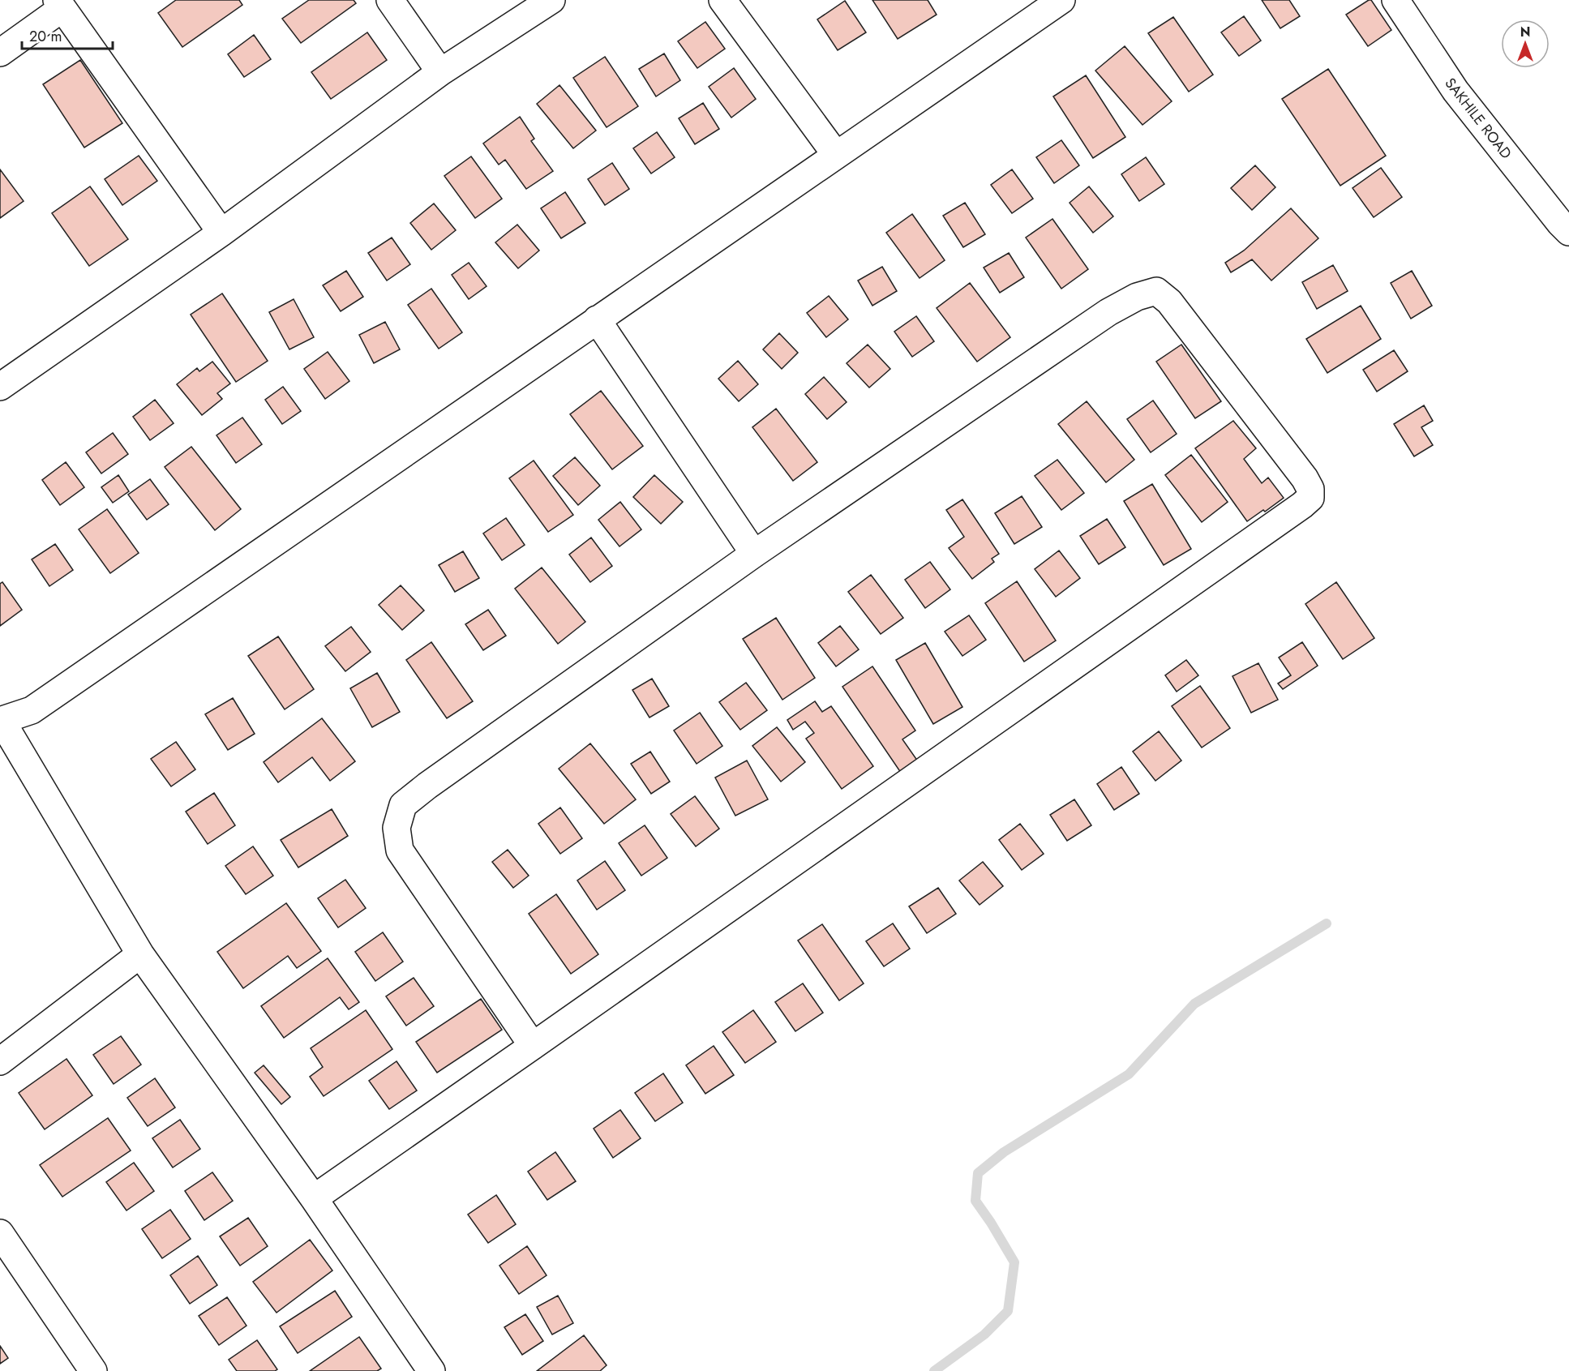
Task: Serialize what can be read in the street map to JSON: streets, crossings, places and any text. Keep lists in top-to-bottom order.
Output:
{
  "streets": {
    "street": ["SAKHILE ROAD"]
  },
  "scale_bar": "20 m",
  "north": "top"
}
